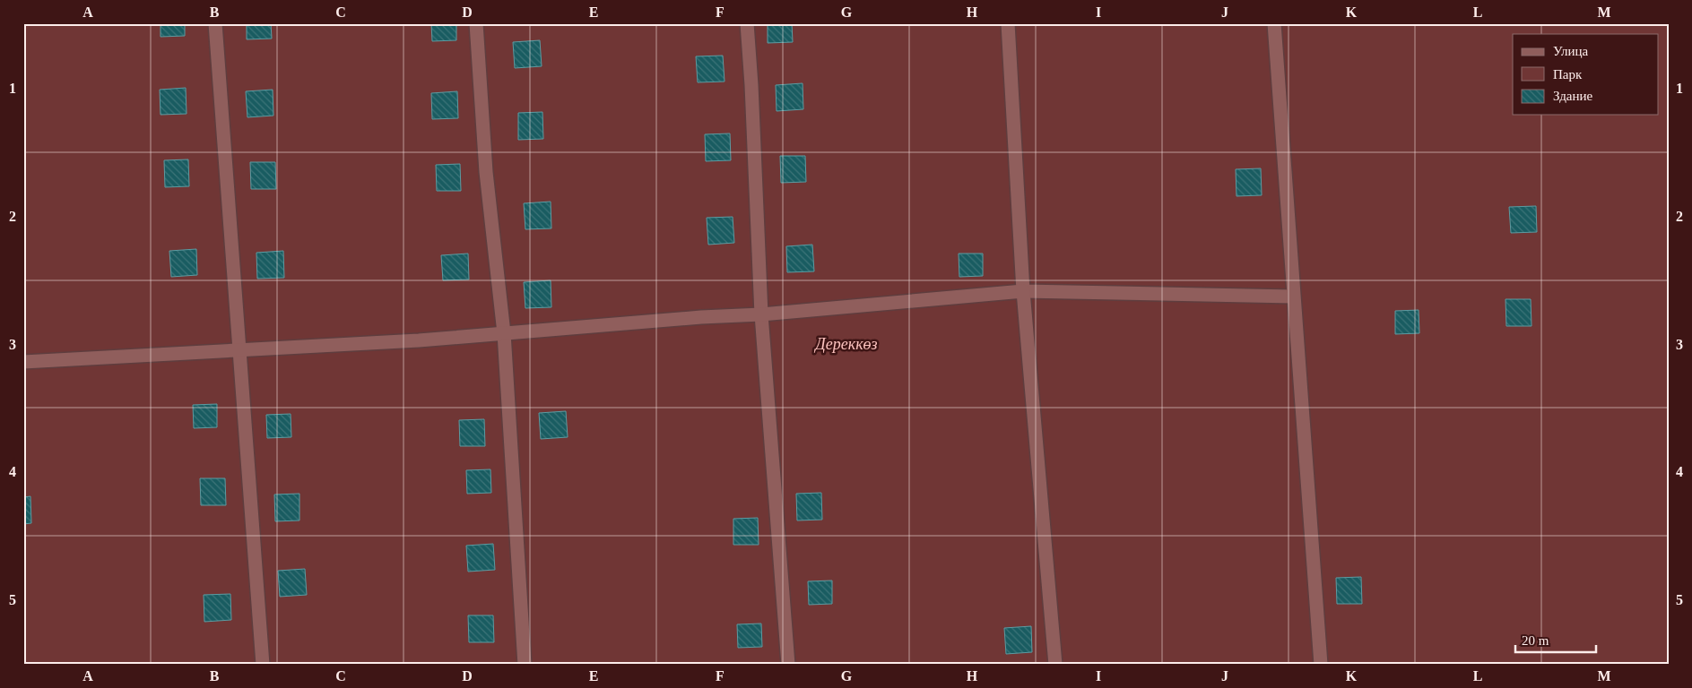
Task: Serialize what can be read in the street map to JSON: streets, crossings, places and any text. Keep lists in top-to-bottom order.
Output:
{
  "parks": ["Дереккөз"],
  "legend": ["Улица", "Парк", "Здание"],
  "scale_bar": "20 m",
  "grid": {
    "columns": [
      "A",
      "B",
      "C",
      "D",
      "E",
      "F",
      "G",
      "H",
      "I",
      "J",
      "K",
      "L",
      "M"
    ],
    "rows": [
      "1",
      "2",
      "3",
      "4",
      "5"
    ]
  }
}
